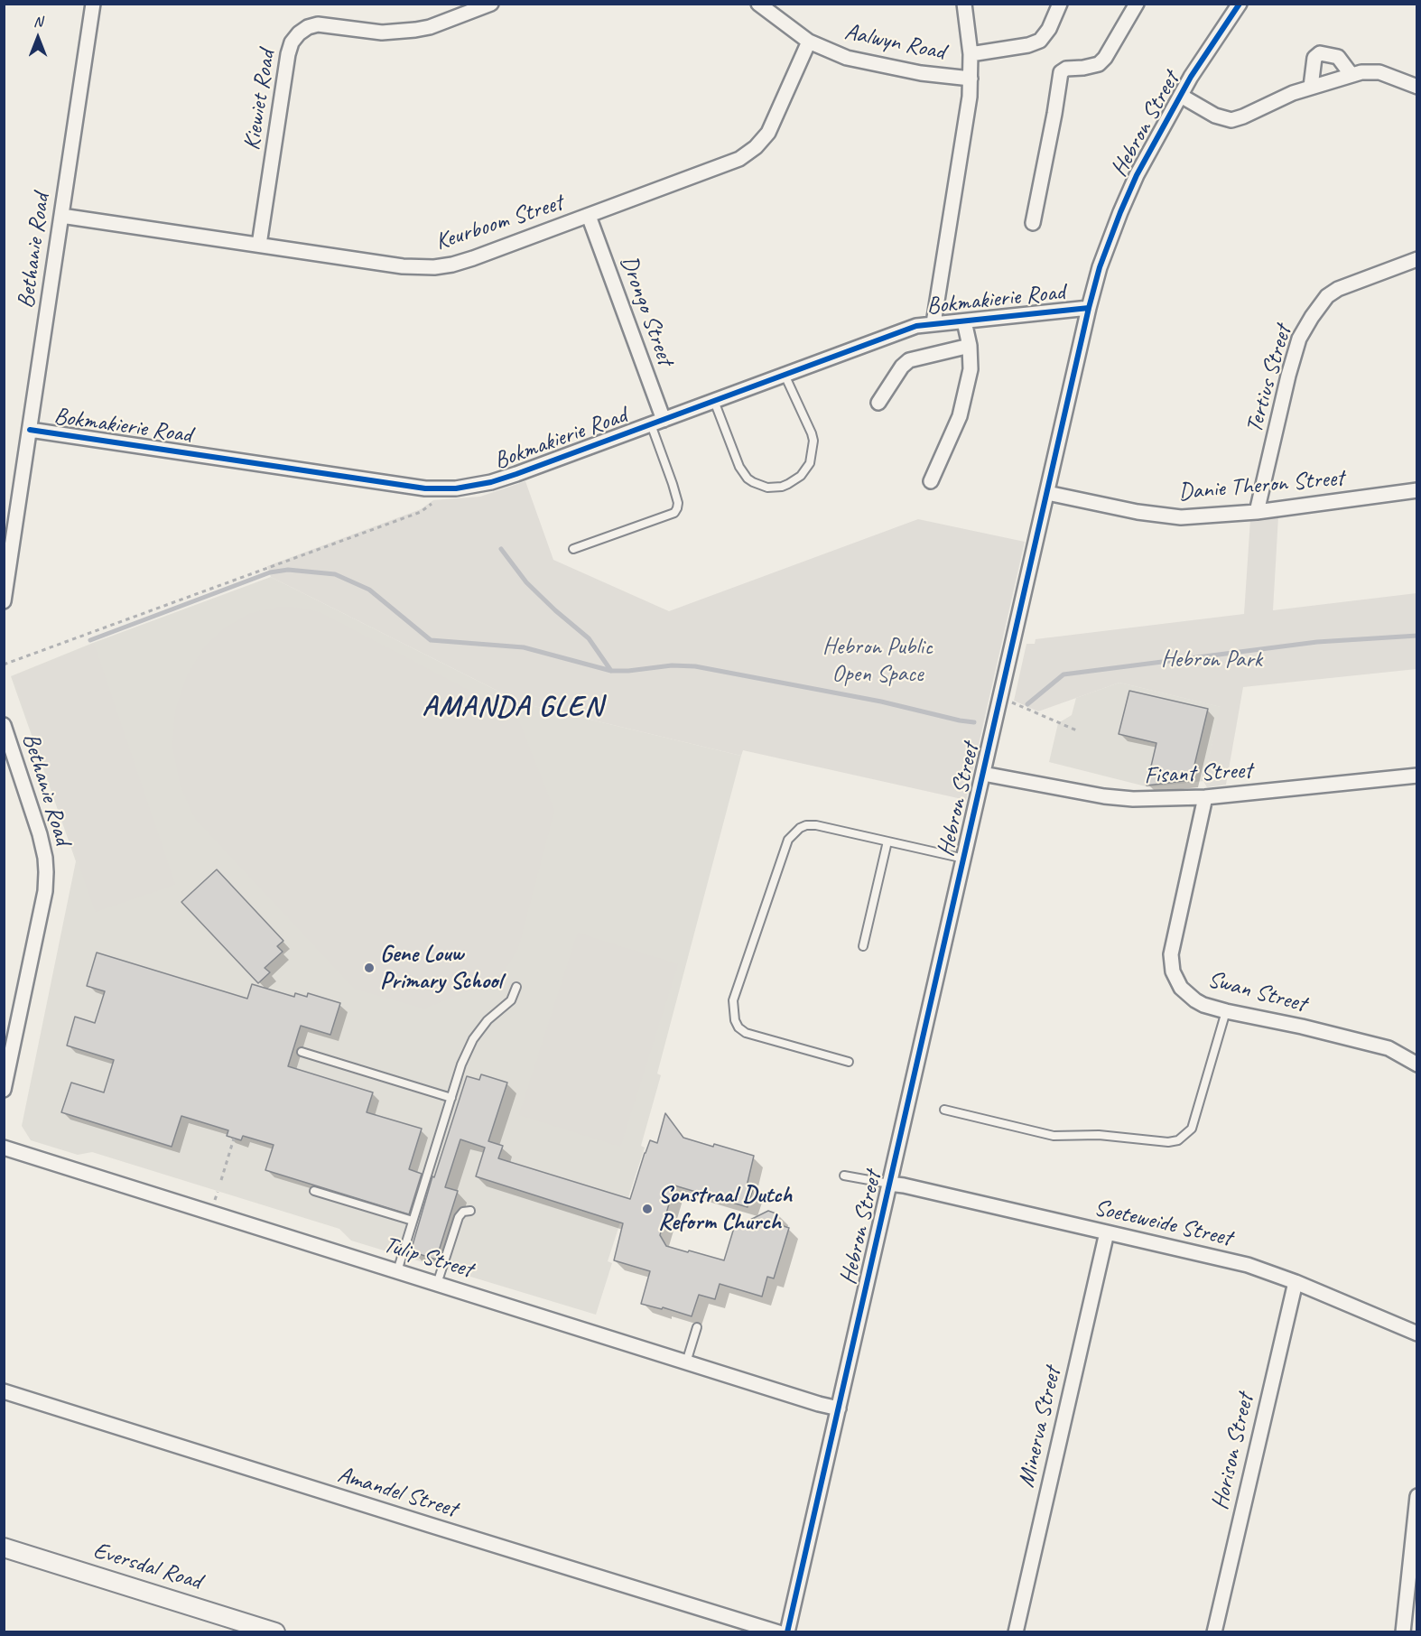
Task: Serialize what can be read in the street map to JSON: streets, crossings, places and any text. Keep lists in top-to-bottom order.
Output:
{
  "streets": {
    "street": [
      "Aalwyn Road",
      "Kiewiet Road",
      "Hebron Street",
      "Keurboom Street",
      "Bethanie Road",
      "Bokmakierie Road",
      "Drongo Street",
      "Tertius Street",
      "Danie Theron Street",
      "Fisant Street",
      "Swan Street",
      "Soeteweide Street",
      "Tulip Street",
      "Minerva Street",
      "Horison Street",
      "Amandel Street",
      "Eversdal Road"
    ]
  },
  "crossings": [
    ["Aalwyn Road", "Keurboom Street"],
    ["Aalwyn Road", "Bokmakierie Road"],
    ["Kiewiet Road", "Keurboom Street"],
    ["Hebron Street", "Bokmakierie Road"],
    ["Hebron Street", "Danie Theron Street"],
    ["Hebron Street", "Fisant Street"],
    ["Hebron Street", "Soeteweide Street"],
    ["Hebron Street", "Tulip Street"],
    ["Keurboom Street", "Bethanie Road"],
    ["Keurboom Street", "Drongo Street"],
    ["Bethanie Road", "Bokmakierie Road"],
    ["Bokmakierie Road", "Drongo Street"],
    ["Tertius Street", "Danie Theron Street"],
    ["Fisant Street", "Swan Street"],
    ["Soeteweide Street", "Minerva Street"],
    ["Soeteweide Street", "Horison Street"]
  ],
  "districts": ["AMANDA GLEN"],
  "parks": ["Hebron Public Open Space", "Hebron Park"],
  "places": ["Gene Louw Primary School", "Sonstraal Dutch Reform Church"],
  "north": "top"
}
